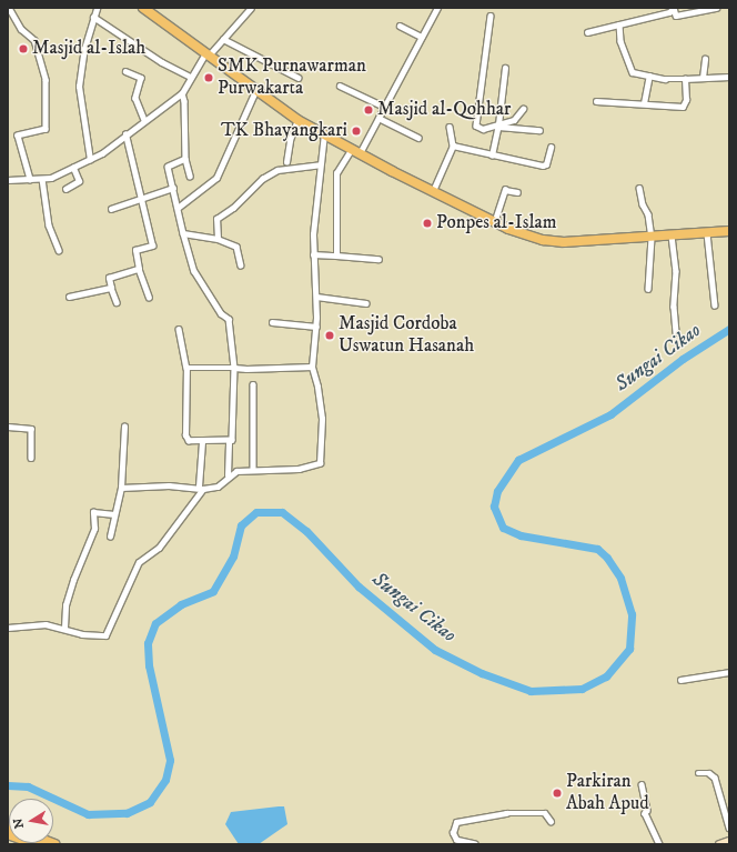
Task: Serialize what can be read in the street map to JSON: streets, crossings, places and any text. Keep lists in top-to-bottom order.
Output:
{
  "water": ["Sungai Cikao"],
  "places": [
    "Masjid al-Islah",
    "SMK Purnawarman Purwakarta",
    "Masjid al-Qohhar",
    "TK Bhayangkari",
    "Ponpes al-Islam",
    "Masjid Cordoba Uswatun Hasanah",
    "Parkiran Abah Apud"
  ],
  "north": "left"
}
